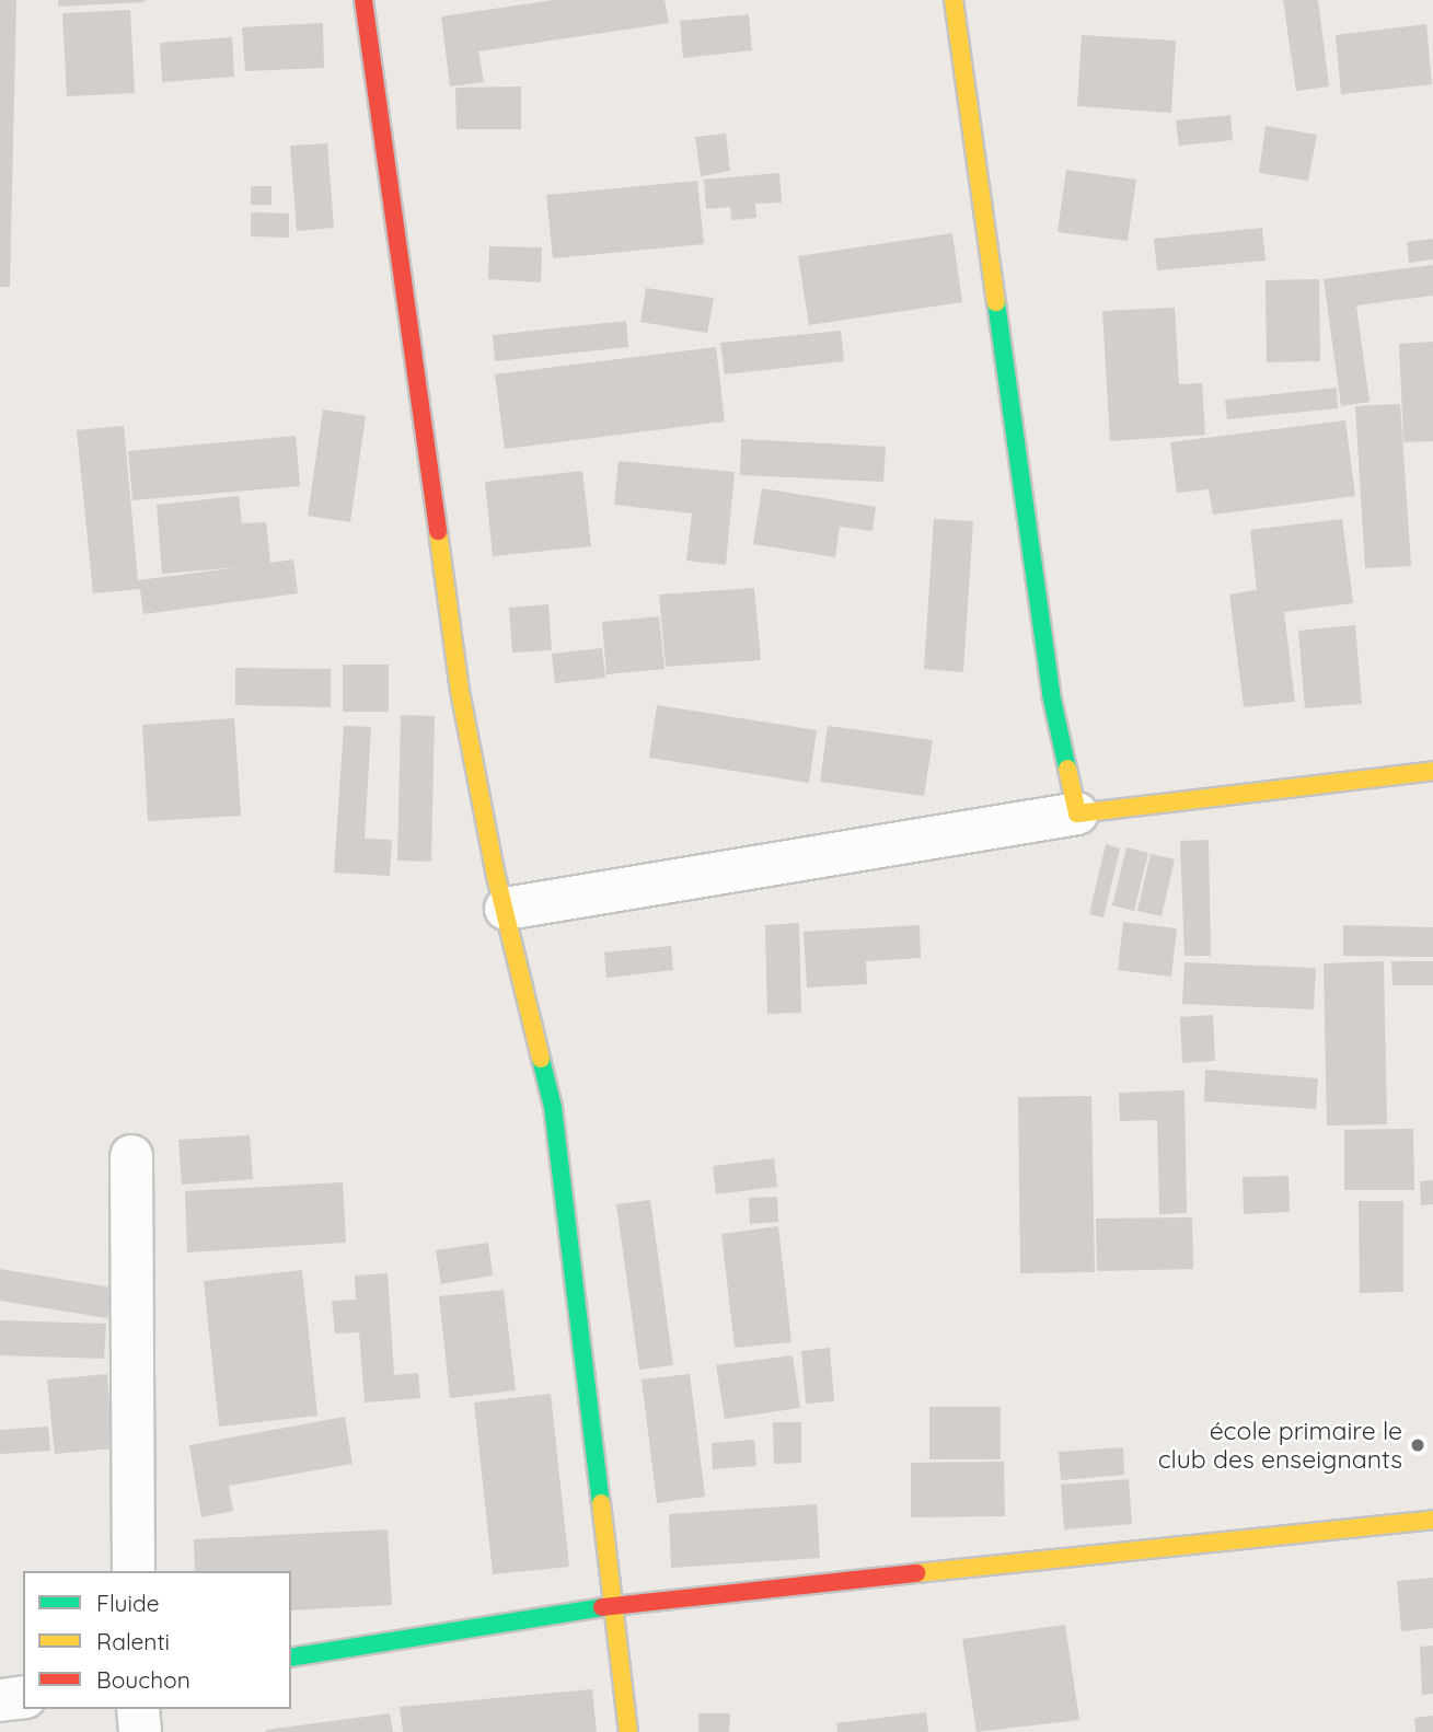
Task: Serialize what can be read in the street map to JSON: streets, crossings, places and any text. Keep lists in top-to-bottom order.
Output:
{
  "places": ["école primaire le club des enseignants"],
  "legend": ["Fluide", "Ralenti", "Bouchon"]
}
